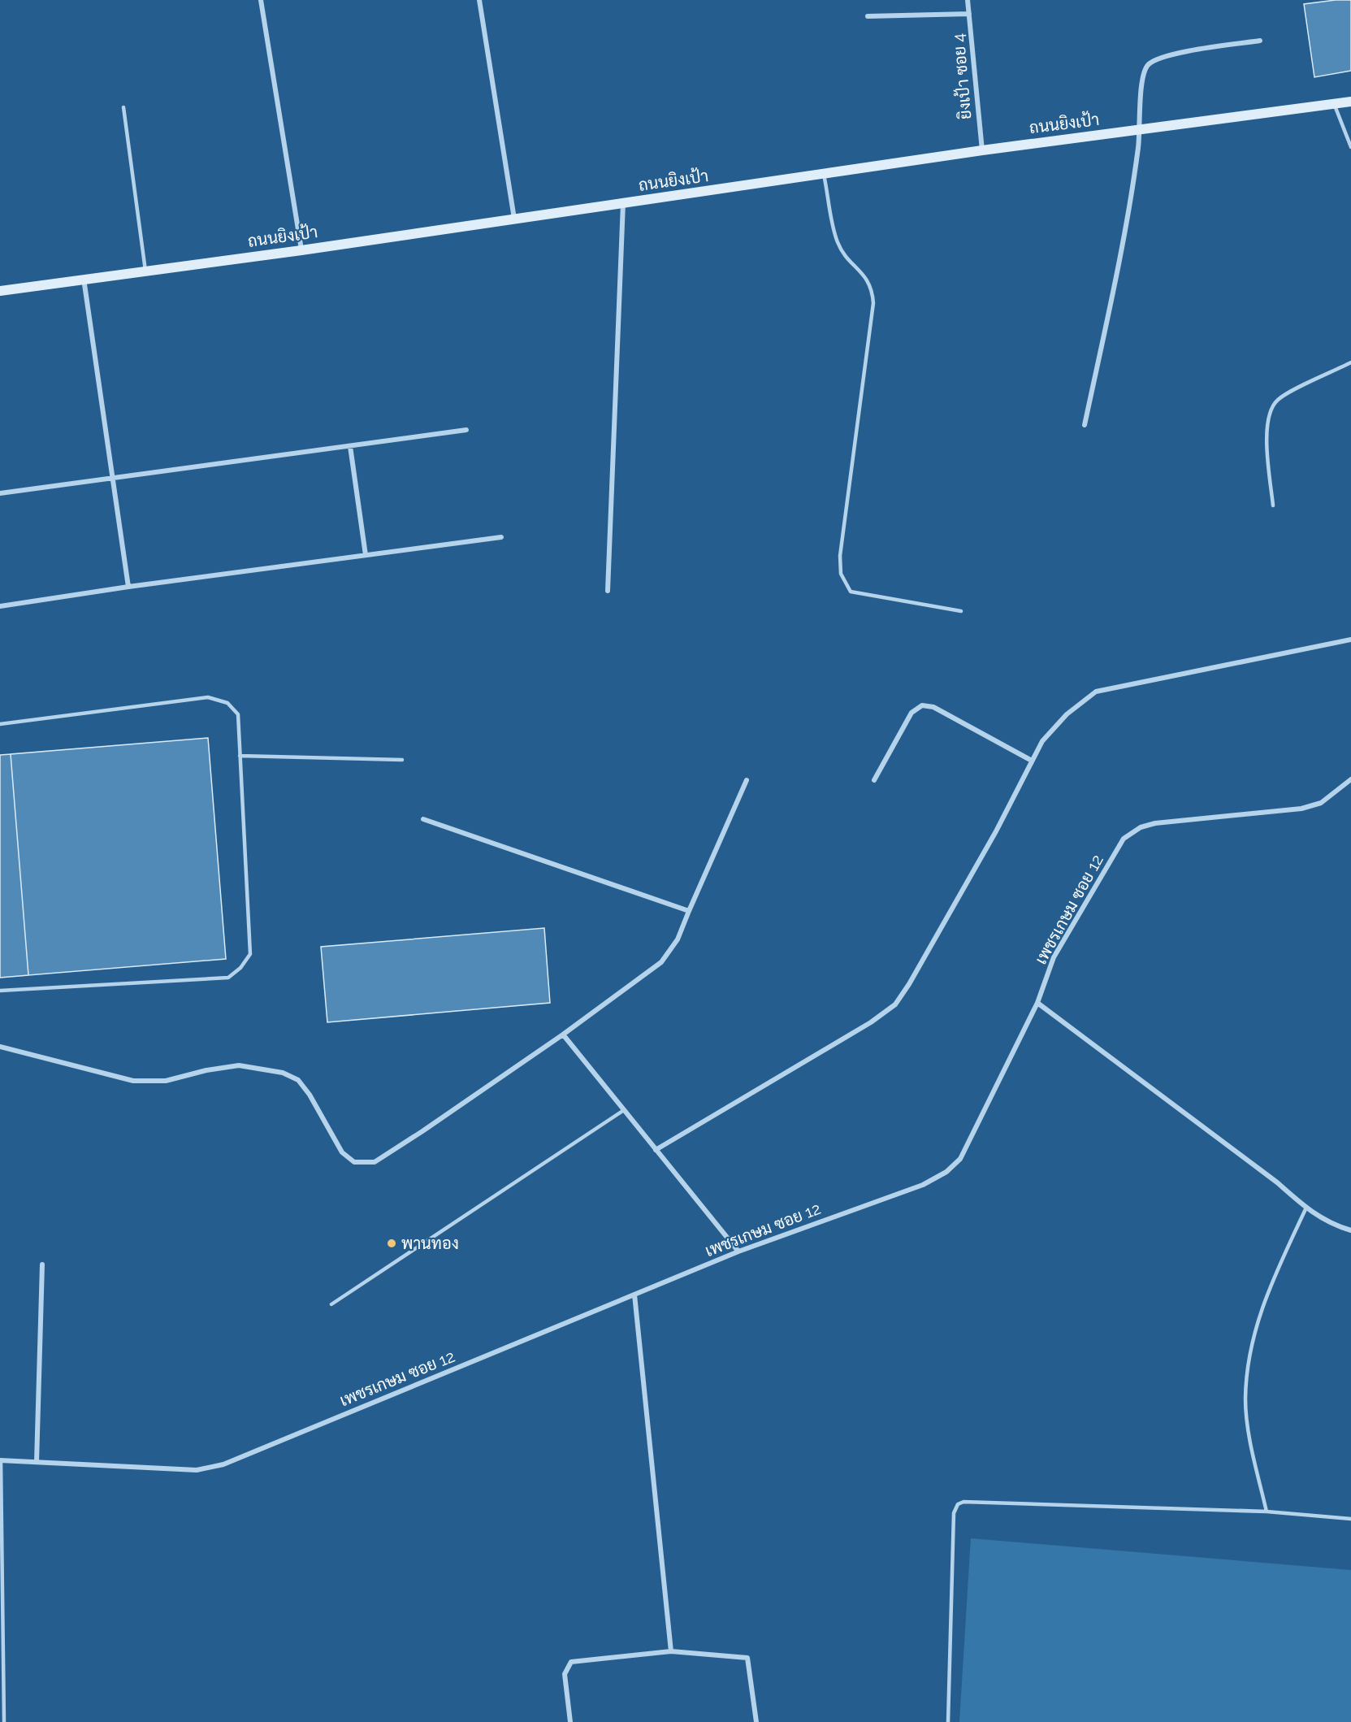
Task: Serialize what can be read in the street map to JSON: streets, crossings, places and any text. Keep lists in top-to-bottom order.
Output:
{
  "streets": {
    "main road": ["ถนนยิงเป้า"],
    "street": ["ยิงเป้า ซอย 4", "เพชรเกษม ซอย 12"]
  },
  "crossings": [
    ["ยิงเป้า ซอย 4", "ถนนยิงเป้า"]
  ],
  "places": ["พานทอง"]
}
